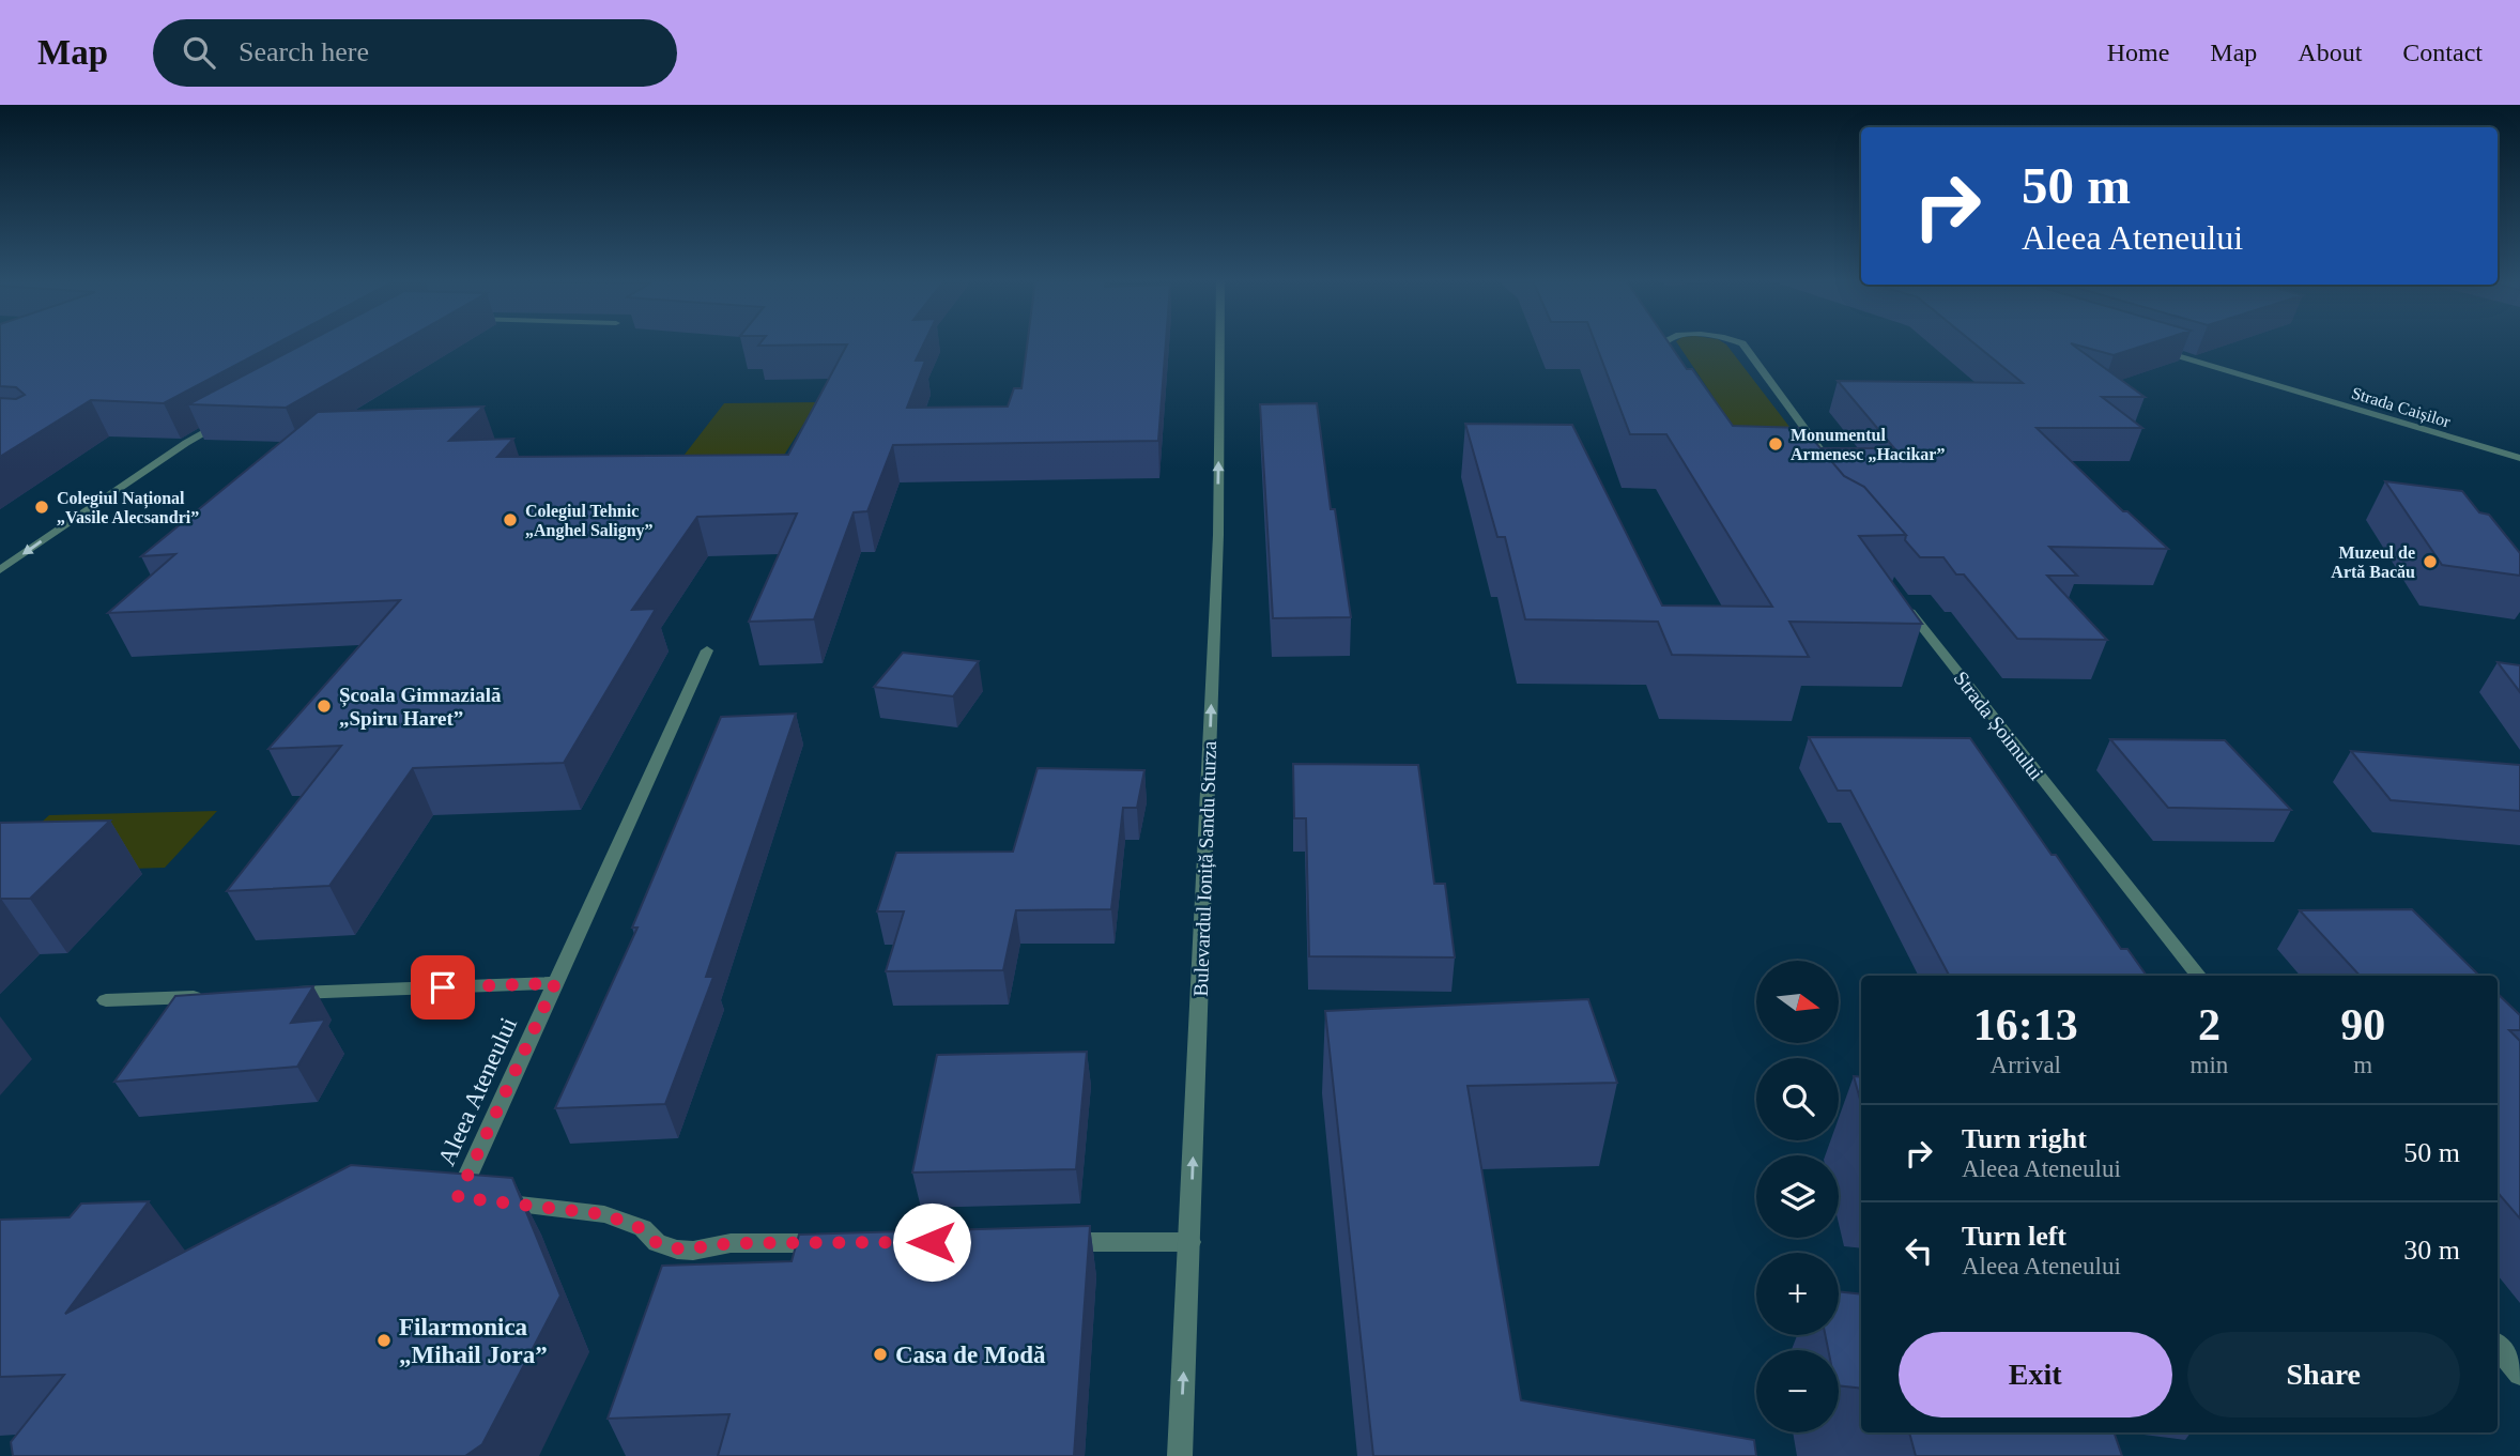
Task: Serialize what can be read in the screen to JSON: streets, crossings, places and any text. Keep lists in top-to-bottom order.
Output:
{
  "streets": {
    "street": [
      "Strada Caișilor",
      "Strada Șoimului",
      "Bulevardul Ioniță Sandu Sturza",
      "Aleea Ateneului"
    ]
  },
  "one_way": ["Bulevardul Ioniță Sandu Sturza"],
  "places": [
    "Monumentul Armenesc „Hacikar”",
    "Colegiul Național „Vasile Alecsandri”",
    "Colegiul Tehnic „Anghel Saligny”",
    "Muzeul de Artă Bacău",
    "Școala Gimnazială „Spiru Haret”",
    "Filarmonica „Mihail Jora”",
    "Casa de Modă"
  ],
  "north": "right",
  "page": {
    "header": "Map",
    "search": "Search here",
    "nav": [
      "Home",
      "Map",
      "About",
      "Contact"
    ],
    "turn": ["50 m", "Aleea Ateneului"],
    "map_buttons": ["+", "−"],
    "eta": [
      "16:13",
      "Arrival",
      "2",
      "min",
      "90",
      "m"
    ],
    "list": [
      {
        "name": "Turn right",
        "note": "Aleea Ateneului",
        "value": "50 m"
      },
      {
        "name": "Turn left",
        "note": "Aleea Ateneului",
        "value": "30 m"
      }
    ],
    "buttons": ["Exit", "Share"]
  }
}
